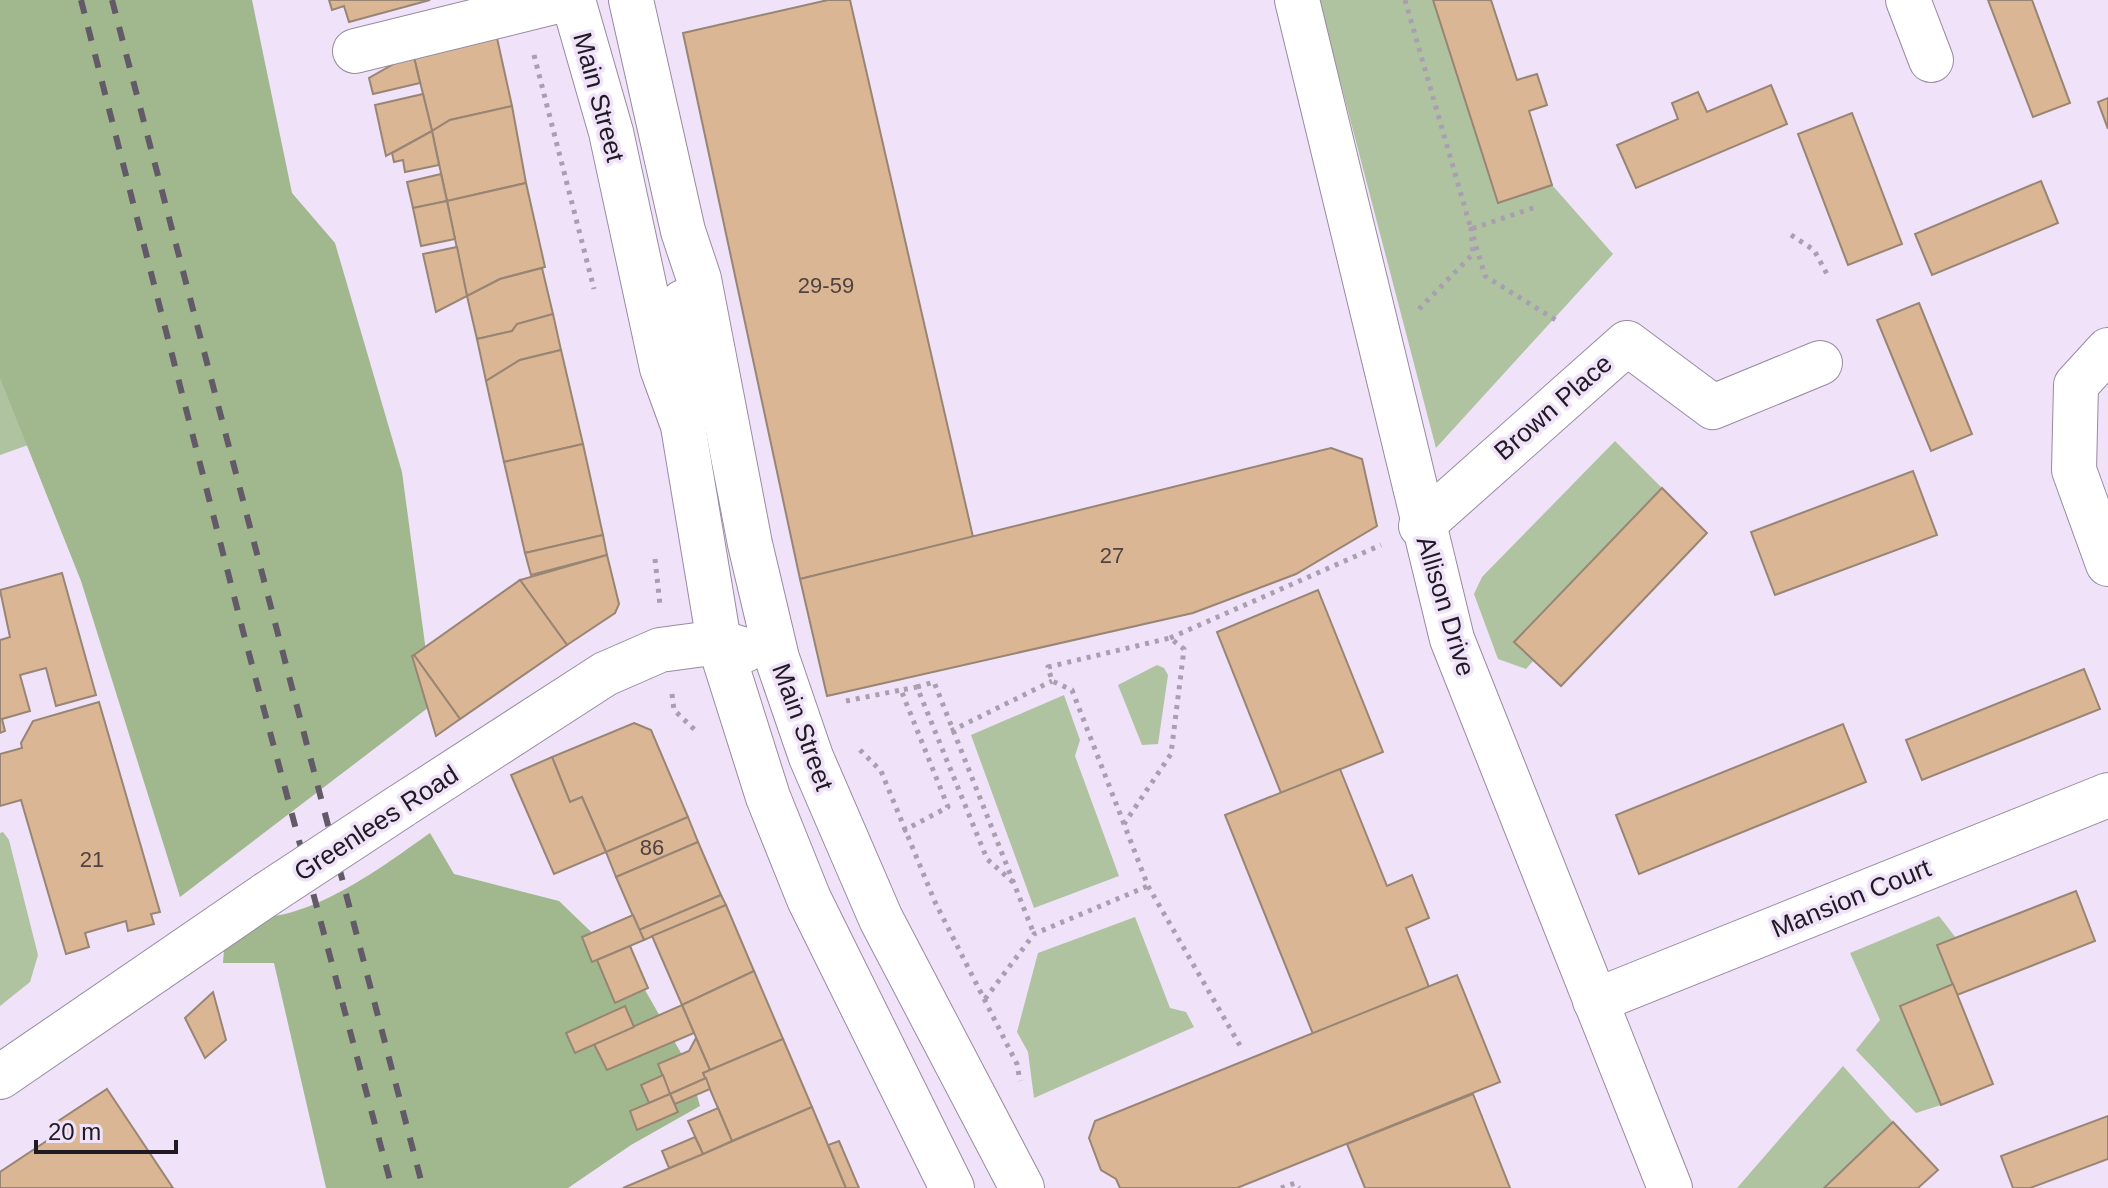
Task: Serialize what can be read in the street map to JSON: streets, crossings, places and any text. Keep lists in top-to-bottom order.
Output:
{
  "streets": {
    "main road": [
      "Main Street",
      "Brown Place",
      "Allison Drive",
      "Greenlees Road",
      "Mansion Court"
    ]
  },
  "crossings": [
    ["Main Street", "Greenlees Road"],
    ["Brown Place", "Allison Drive"],
    ["Allison Drive", "Mansion Court"]
  ],
  "house_numbers": [
    "29-59",
    "27",
    "86",
    "21"
  ],
  "scale_bar": "20 m"
}
